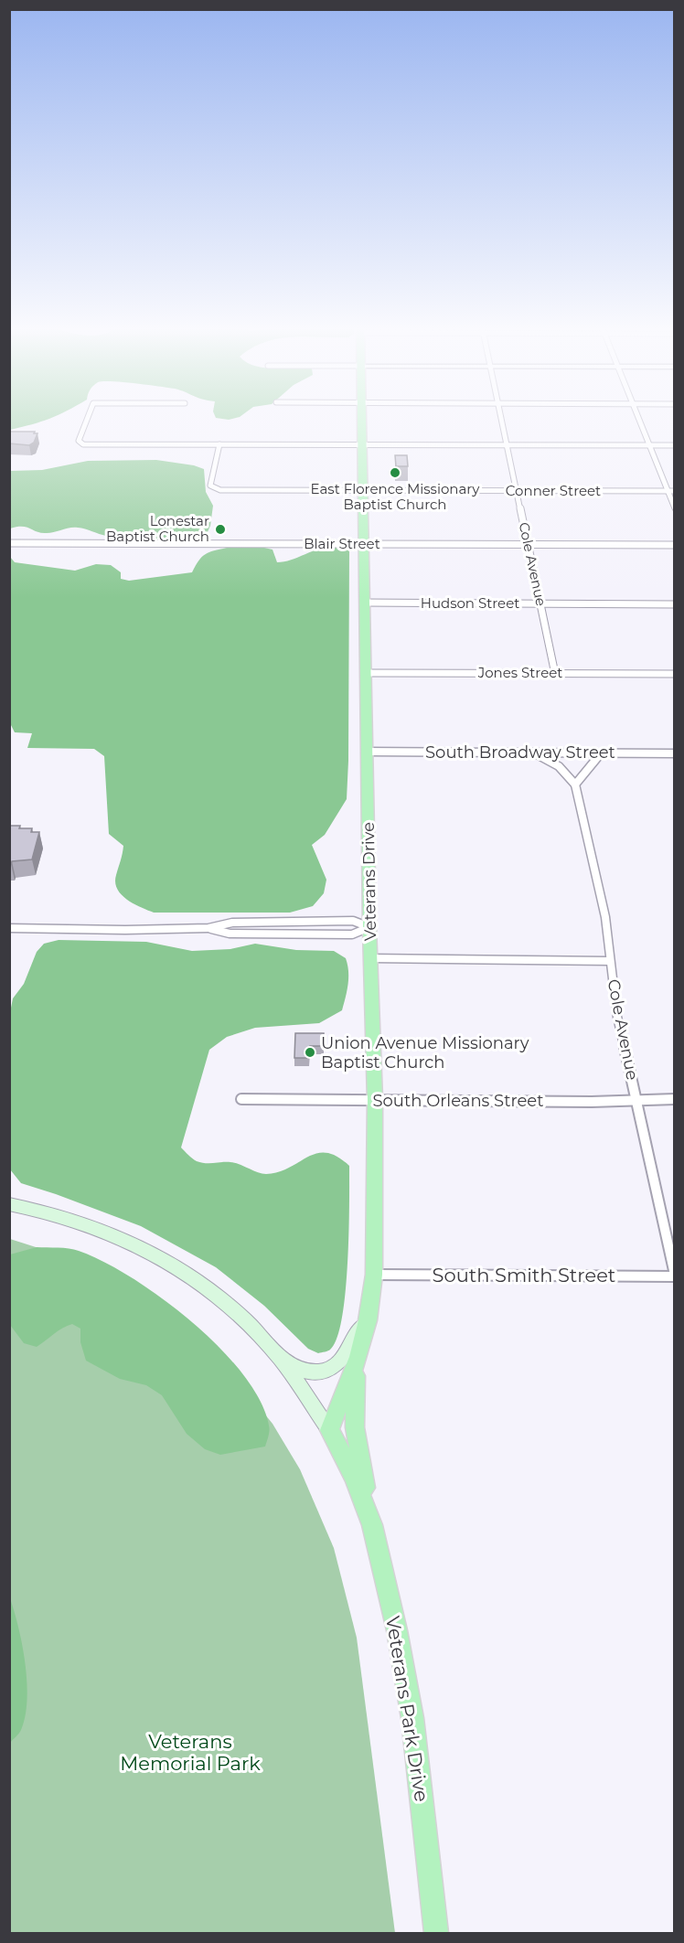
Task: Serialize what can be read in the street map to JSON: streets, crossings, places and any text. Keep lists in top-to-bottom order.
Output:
{
  "streets": {
    "main road": ["Veterans Drive", "Veterans Park Drive"],
    "street": [
      "Conner Street",
      "Blair Street",
      "Cole Avenue",
      "Hudson Street",
      "Jones Street",
      "South Broadway Street",
      "South Orleans Street",
      "South Smith Street"
    ]
  },
  "crossings": [
    ["Conner Street", "Cole Avenue"],
    ["Conner Street", "Veterans Drive"],
    ["Blair Street", "Cole Avenue"],
    ["Blair Street", "Veterans Drive"],
    ["Cole Avenue", "Hudson Street"],
    ["Cole Avenue", "Jones Street"],
    ["Cole Avenue", "South Broadway Street"],
    ["Cole Avenue", "South Orleans Street"],
    ["Cole Avenue", "South Smith Street"],
    ["Hudson Street", "Veterans Drive"],
    ["Jones Street", "Veterans Drive"],
    ["South Broadway Street", "Veterans Drive"],
    ["Veterans Drive", "South Orleans Street"],
    ["Veterans Drive", "South Smith Street"],
    ["Veterans Drive", "Veterans Park Drive"]
  ],
  "parks": ["Veterans Memorial Park"],
  "places": ["East Florence Missionary Baptist Church", "Lonestar Baptist Church", "Union Avenue Missionary Baptist Church"]
}
